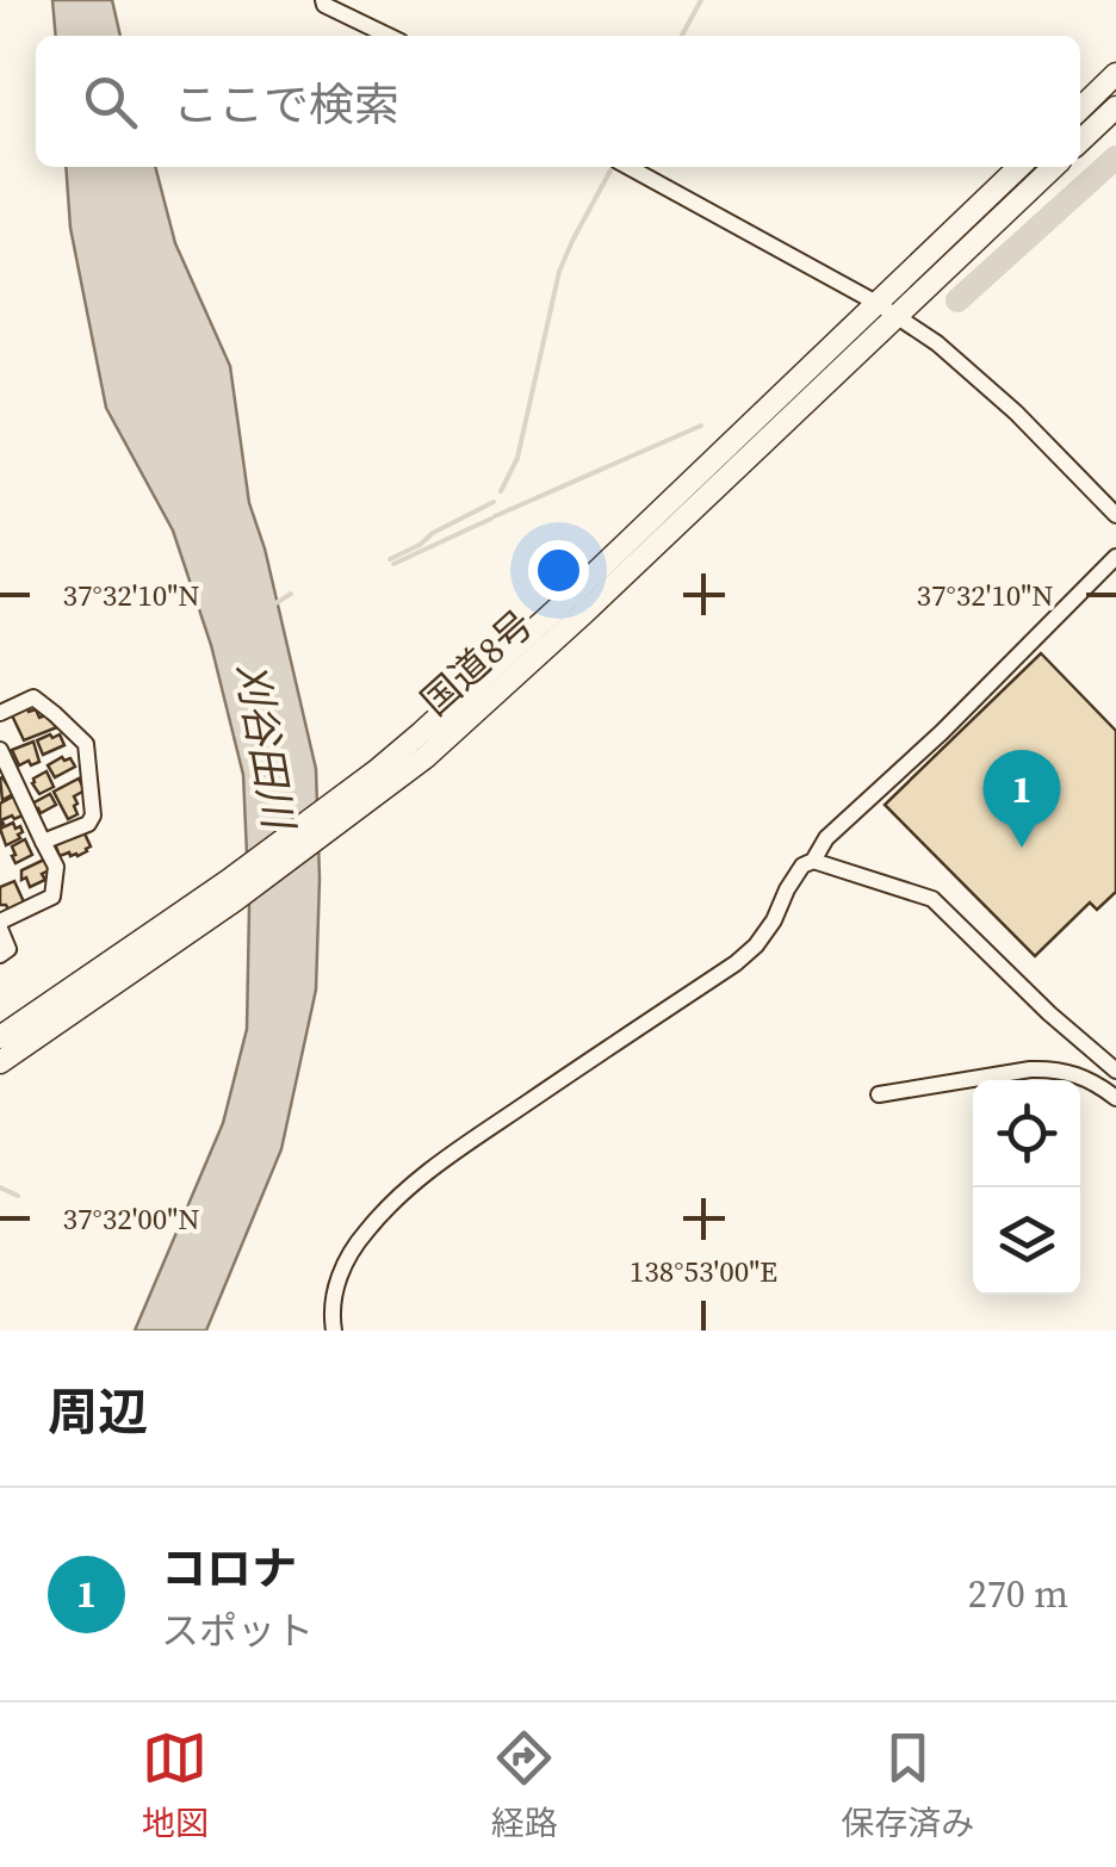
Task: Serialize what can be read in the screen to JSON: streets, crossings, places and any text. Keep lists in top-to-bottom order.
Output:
{
  "streets": {
    "highway": ["国道8号"]
  },
  "water": ["刈谷田川"],
  "page": {
    "search": "ここで検索",
    "pins": "1",
    "heading": "周辺",
    "list": [
      {
        "mark": "1",
        "name": "コロナ",
        "note": "スポット",
        "value": "270 m"
      }
    ],
    "nav": ["地図", "経路", "保存済み"]
  },
  "coordinates": ["37°32'10\"N", "37°32'00\"N", "138°53'00\"E"]
}
